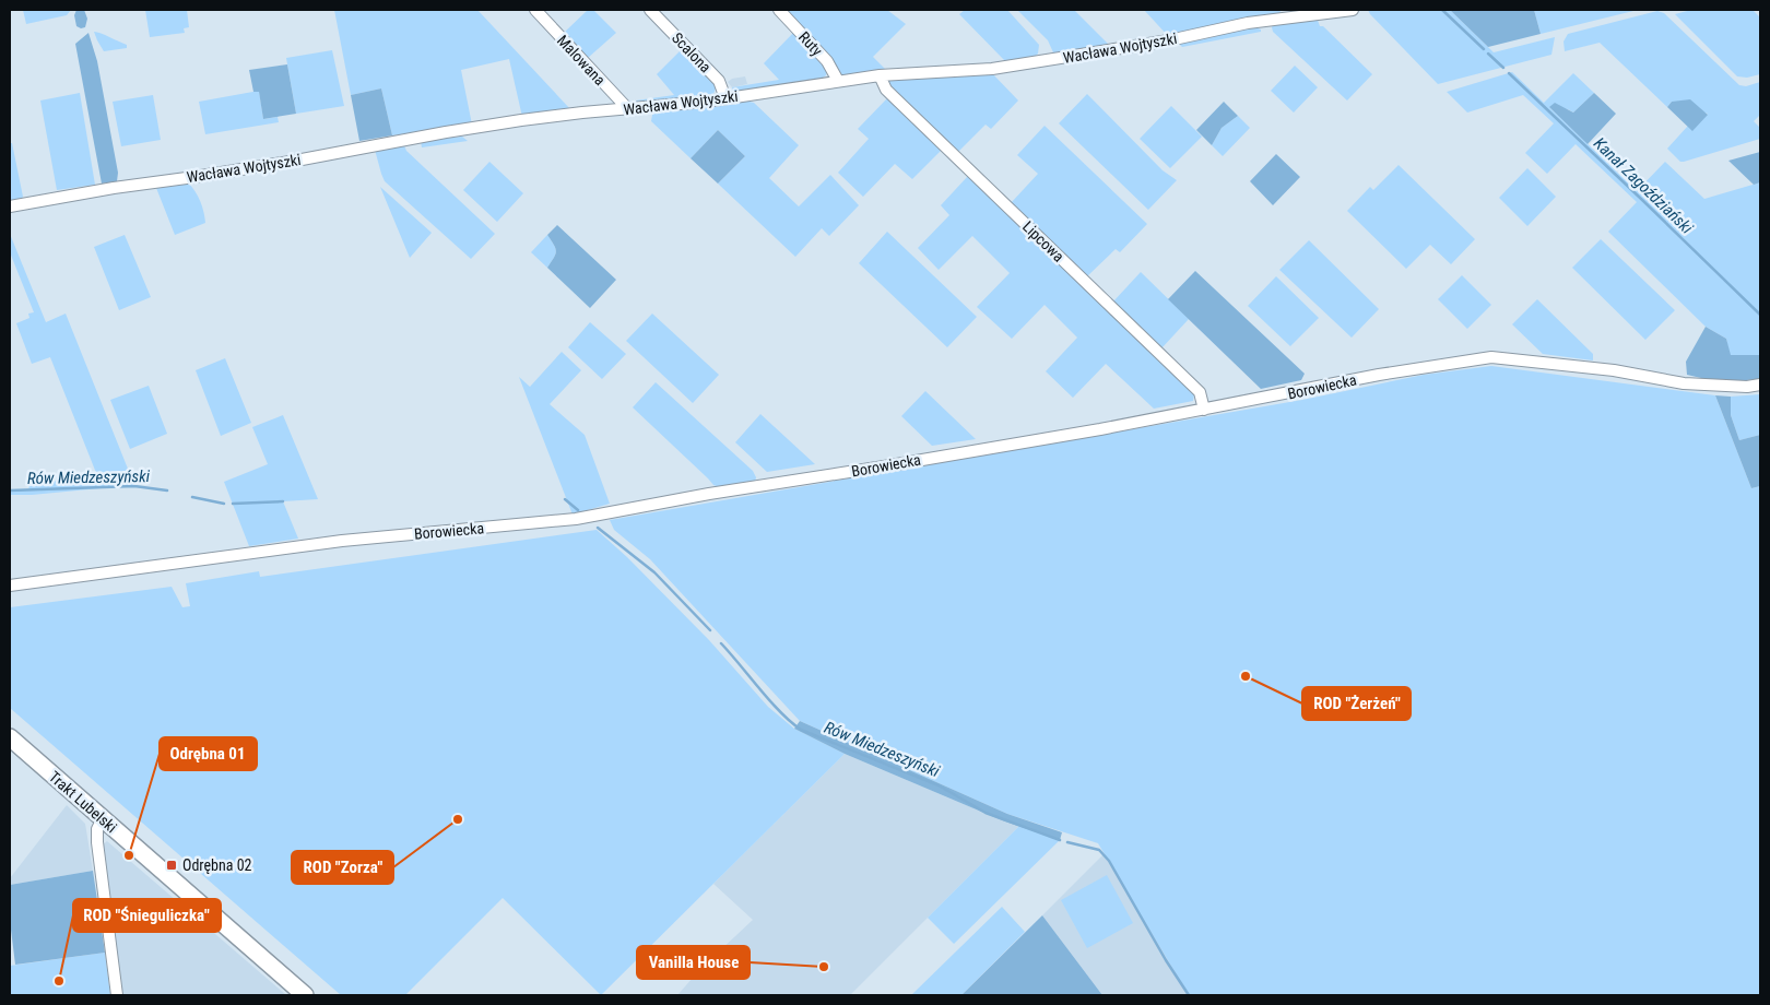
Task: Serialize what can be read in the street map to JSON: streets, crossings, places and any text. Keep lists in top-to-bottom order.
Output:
{
  "streets": {
    "street": [
      "Ruty",
      "Wacława Wojtyszki",
      "Scalona",
      "Malowana",
      "Lipcowa",
      "Borowiecka",
      "Trakt Lubelski"
    ]
  },
  "crossings": [
    ["Ruty", "Wacława Wojtyszki"],
    ["Wacława Wojtyszki", "Scalona"],
    ["Wacława Wojtyszki", "Malowana"],
    ["Wacława Wojtyszki", "Lipcowa"],
    ["Lipcowa", "Borowiecka"]
  ],
  "water": ["Kanał Zagoździański", "Rów Miedzeszyński"],
  "places": {
    "other": [
      "ROD \"Żerżeń\"",
      "ROD \"Zorza\"",
      "Odrębna 01",
      "Vanilla House",
      "ROD \"Śnieguliczka\""
    ],
    "transit": ["Odrębna 02"]
  }
}
